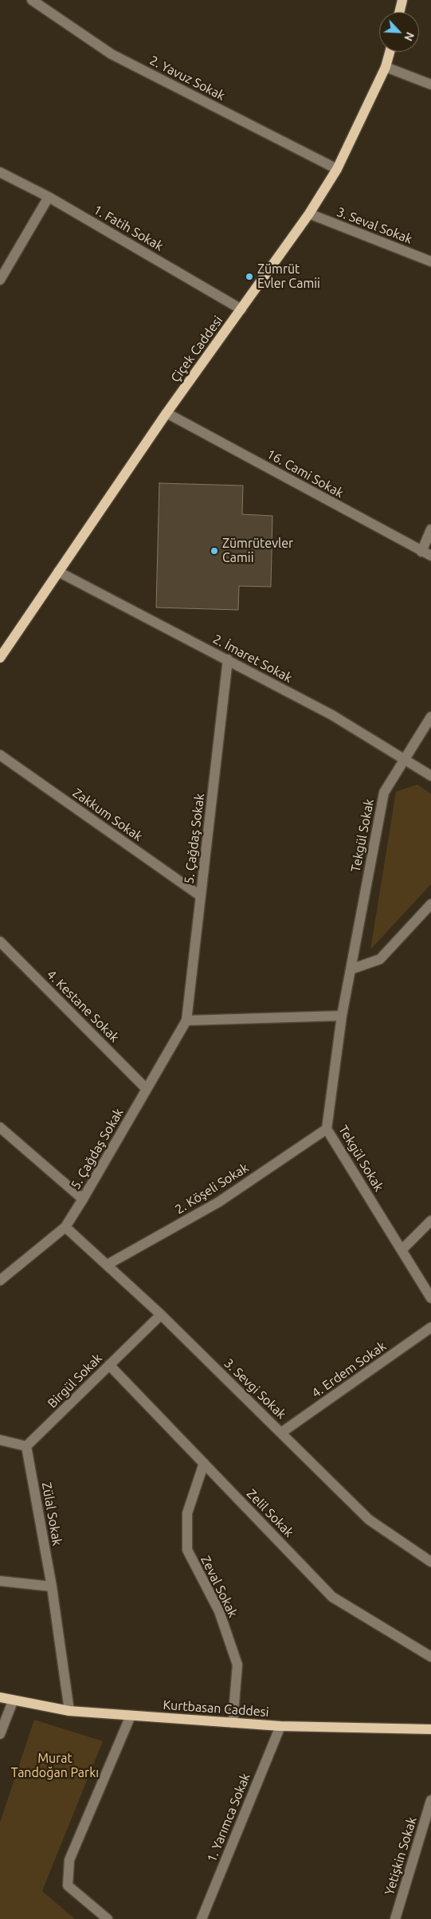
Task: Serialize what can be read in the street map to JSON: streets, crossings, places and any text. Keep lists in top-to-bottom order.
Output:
{
  "streets": {
    "main road": ["Çiçek Caddesi", "Kurtbasan Caddesi"],
    "street": [
      "2. Yavuz Sokak",
      "3. Seval Sokak",
      "1. Fatih Sokak",
      "16. Cami Sokak",
      "2. İmaret Sokak",
      "Zakkum Sokak",
      "Tekgül Sokak",
      "5. Çağdaş Sokak",
      "4. Kestane Sokak",
      "2. Köşeli Sokak",
      "4. Erdem Sokak",
      "Birgül Sokak",
      "3. Sevgi Sokak",
      "Zelil Sokak",
      "Zülal Sokak",
      "Zeval Sokak",
      "1. Yarımca Sokak",
      "Yetişkin Sokak"
    ]
  },
  "crossings": [
    ["2. Yavuz Sokak", "Çiçek Caddesi"],
    ["3. Seval Sokak", "Çiçek Caddesi"],
    ["1. Fatih Sokak", "Çiçek Caddesi"],
    ["Çiçek Caddesi", "16. Cami Sokak"],
    ["Çiçek Caddesi", "2. İmaret Sokak"],
    ["2. İmaret Sokak", "Tekgül Sokak"],
    ["2. İmaret Sokak", "5. Çağdaş Sokak"],
    ["Zakkum Sokak", "5. Çağdaş Sokak"],
    ["Tekgül Sokak", "2. Köşeli Sokak"],
    ["5. Çağdaş Sokak", "4. Kestane Sokak"],
    ["5. Çağdaş Sokak", "3. Sevgi Sokak"],
    ["2. Köşeli Sokak", "3. Sevgi Sokak"],
    ["4. Erdem Sokak", "3. Sevgi Sokak"],
    ["Birgül Sokak", "3. Sevgi Sokak"],
    ["Birgül Sokak", "Zelil Sokak"],
    ["Birgül Sokak", "Zülal Sokak"],
    ["Zelil Sokak", "Zeval Sokak"],
    ["Zülal Sokak", "Kurtbasan Caddesi"],
    ["Zeval Sokak", "Kurtbasan Caddesi"],
    ["Kurtbasan Caddesi", "1. Yarımca Sokak"]
  ],
  "parks": ["Murat Tandoğan Parkı"],
  "places": ["Zümrüt Evler Camii", "Zümrütevler Camii"],
  "north": "bottom right"
}
